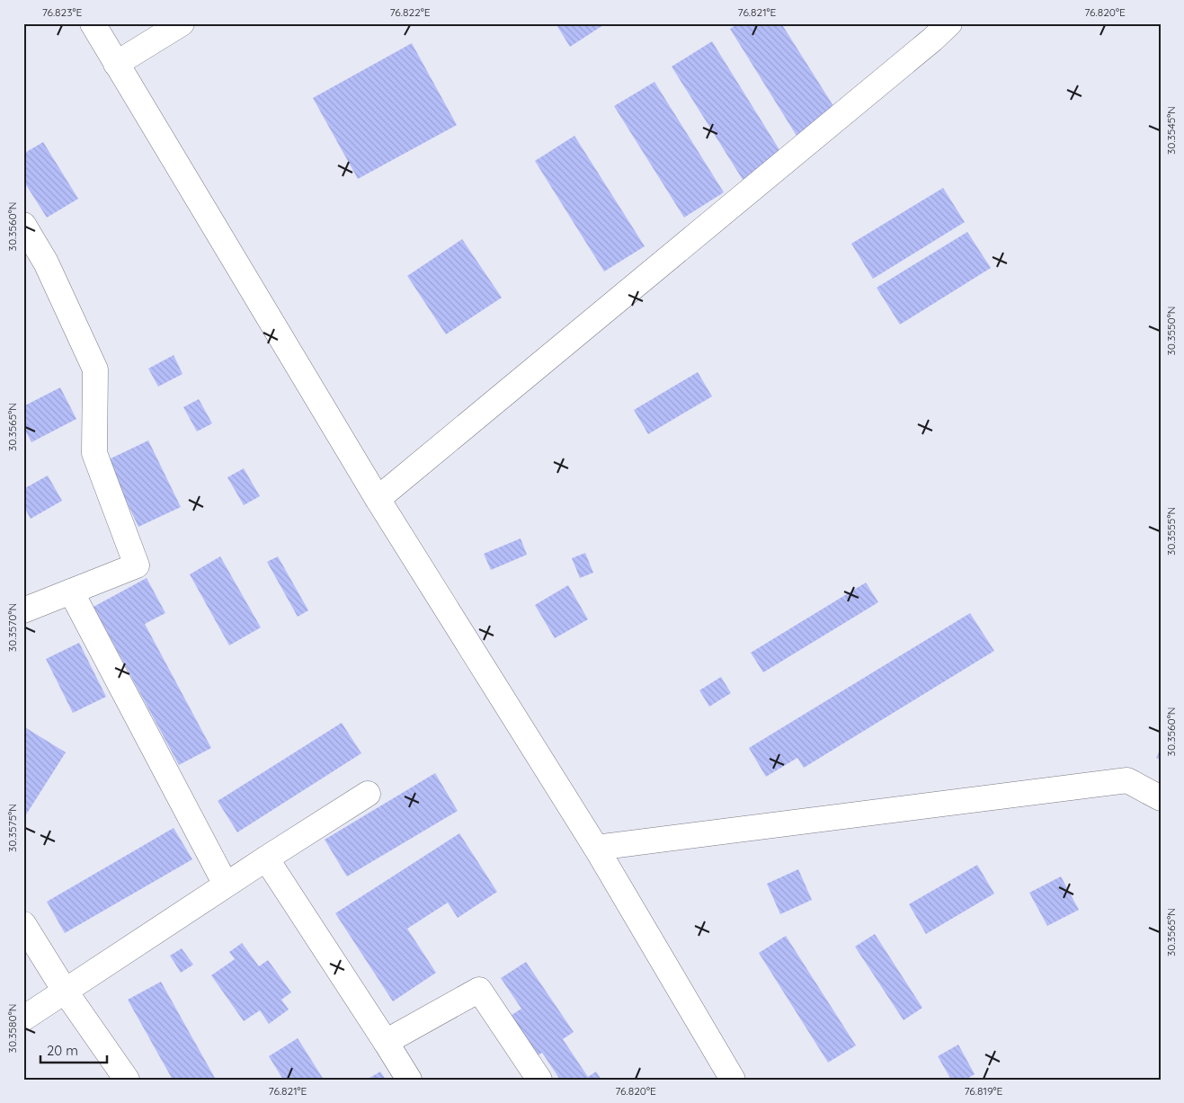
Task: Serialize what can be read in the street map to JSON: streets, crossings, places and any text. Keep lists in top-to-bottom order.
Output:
{
  "scale_bar": "20 m",
  "coordinates": [
    "76.823°E",
    "76.822°E",
    "76.821°E",
    "76.820°E",
    "30.3545°N",
    "30.3560°N",
    "30.3550°N",
    "30.3565°N",
    "30.3555°N",
    "30.3570°N",
    "30.3575°N",
    "30.3580°N",
    "76.819°E"
  ]
}
